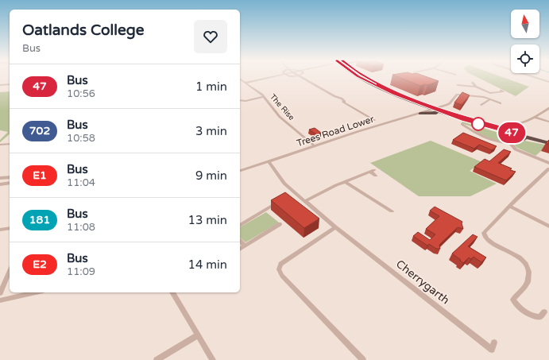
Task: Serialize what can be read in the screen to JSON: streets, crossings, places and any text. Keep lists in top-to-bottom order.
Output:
{
  "streets": {
    "street": ["The Rise", "Trees Road Lower", "Cherrygarth"]
  },
  "crossings": [
    ["The Rise", "Trees Road Lower"],
    ["Trees Road Lower", "Cherrygarth"]
  ],
  "lines": ["bus line 47"],
  "north": "top",
  "page": {
    "on_map": "47",
    "heading": ["Oatlands College", "Bus"],
    "list": [
      {
        "mark": "47",
        "name": "Bus",
        "note": "10:56",
        "value": "1 min"
      },
      {
        "mark": "702",
        "name": "Bus",
        "note": "10:58",
        "value": "3 min"
      },
      {
        "mark": "E1",
        "name": "Bus",
        "note": "11:04",
        "value": "9 min"
      },
      {
        "mark": "181",
        "name": "Bus",
        "note": "11:08",
        "value": "13 min"
      },
      {
        "mark": "E2",
        "name": "Bus",
        "note": "11:09",
        "value": "14 min"
      }
    ]
  }
}
